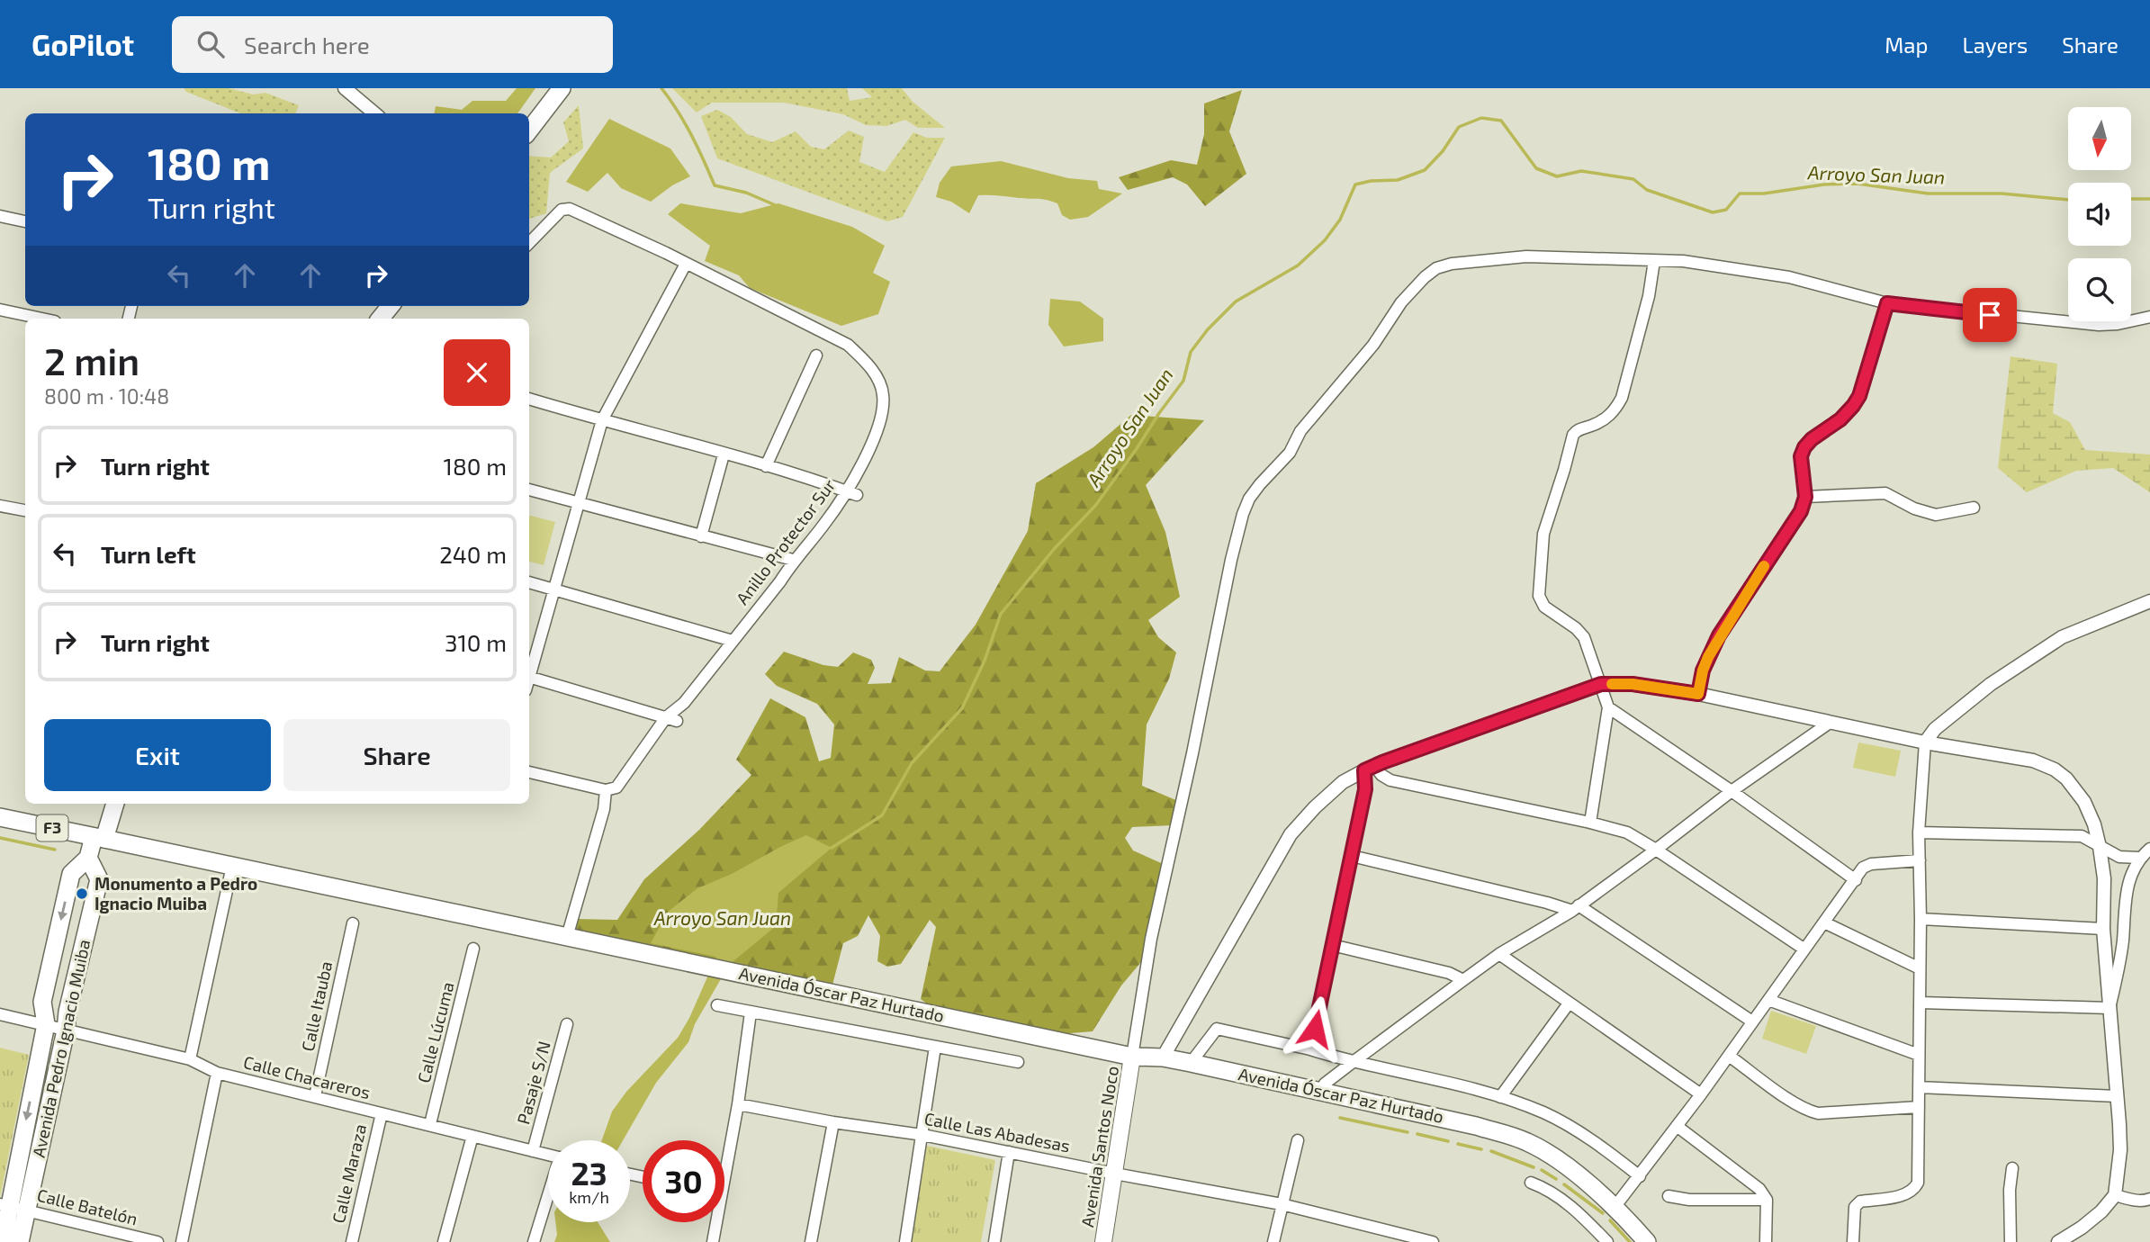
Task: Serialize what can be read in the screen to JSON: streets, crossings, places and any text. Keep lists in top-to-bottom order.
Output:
{
  "streets": {
    "main road": [
      "F3",
      "Avenida Óscar Paz Hurtado",
      "Avenida Pedro Ignacio Muiba",
      "Avenida Santos Noco"
    ],
    "street": [
      "Anillo Protector Sur",
      "Calle Itauba",
      "Calle Lúcuma",
      "Calle Chacareros",
      "Pasaje S/N",
      "Calle Las Abadesas",
      "Calle Maraza",
      "Calle Batelón"
    ]
  },
  "crossings": [
    ["Avenida Óscar Paz Hurtado", "Avenida Pedro Ignacio Muiba"],
    ["Avenida Óscar Paz Hurtado", "Avenida Santos Noco"],
    ["Calle Itauba", "Calle Chacareros"],
    ["Calle Lúcuma", "Calle Chacareros"],
    ["Avenida Pedro Ignacio Muiba", "Calle Chacareros"],
    ["Avenida Pedro Ignacio Muiba", "Calle Batelón"],
    ["Calle Chacareros", "Pasaje S/N"],
    ["Calle Chacareros", "Calle Maraza"],
    ["Calle Las Abadesas", "Avenida Santos Noco"]
  ],
  "water": ["Arroyo San Juan"],
  "places": ["Monumento a Pedro Ignacio Muiba"],
  "north": "bottom",
  "page": {
    "header": "GoPilot",
    "search": "Search here",
    "nav": ["Map", "Layers", "Share"],
    "turn": ["180 m", "Turn right"],
    "heading": ["2 min", "800 m · 10:48"],
    "list": [
      {
        "name": "Turn right",
        "value": "180 m"
      },
      {
        "name": "Turn left",
        "value": "240 m"
      },
      {
        "name": "Turn right",
        "value": "310 m"
      }
    ],
    "buttons": ["Exit", "Share"],
    "speed": "23 km/h",
    "limit": "30"
  }
}
